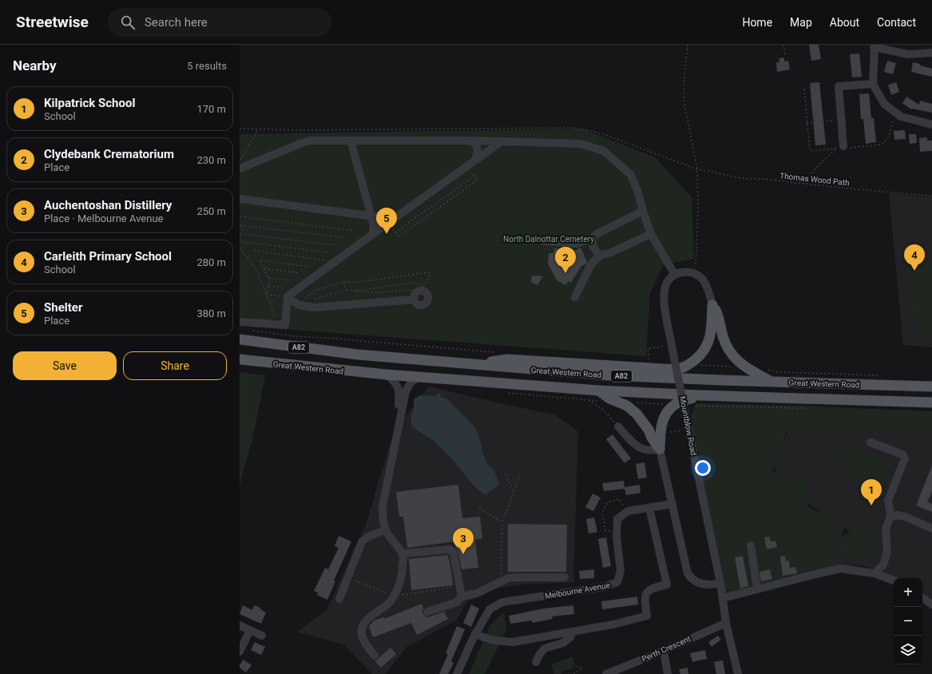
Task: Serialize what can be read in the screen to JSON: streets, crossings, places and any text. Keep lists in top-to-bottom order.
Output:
{
  "streets": {
    "main road": ["A82", "Great Western Road"],
    "street": ["Mountblow Road", "Melbourne Avenue", "Perth Crescent"],
    "path": ["Thomas Wood Path"]
  },
  "crossings": [
    ["A82", "Great Western Road"],
    ["Mountblow Road", "Perth Crescent"]
  ],
  "parks": ["North Dalnottar Cemetery"],
  "page": {
    "header": "Streetwise",
    "search": "Search here",
    "nav": [
      "Home",
      "Map",
      "About",
      "Contact"
    ],
    "heading": ["Nearby", "5 results"],
    "list": [
      {
        "mark": "1",
        "name": "Kilpatrick School",
        "note": "School",
        "value": "170 m"
      },
      {
        "mark": "2",
        "name": "Clydebank Crematorium",
        "note": "Place",
        "value": "230 m"
      },
      {
        "mark": "3",
        "name": "Auchentoshan Distillery",
        "note": "Place · Melbourne Avenue",
        "value": "250 m"
      },
      {
        "mark": "4",
        "name": "Carleith Primary School",
        "note": "School",
        "value": "280 m"
      },
      {
        "mark": "5",
        "name": "Shelter",
        "note": "Place",
        "value": "380 m"
      }
    ],
    "pins": [
      "5",
      "4",
      "2",
      "1",
      "3"
    ],
    "buttons": ["Save", "Share"],
    "map_buttons": ["+", "−"]
  }
}
